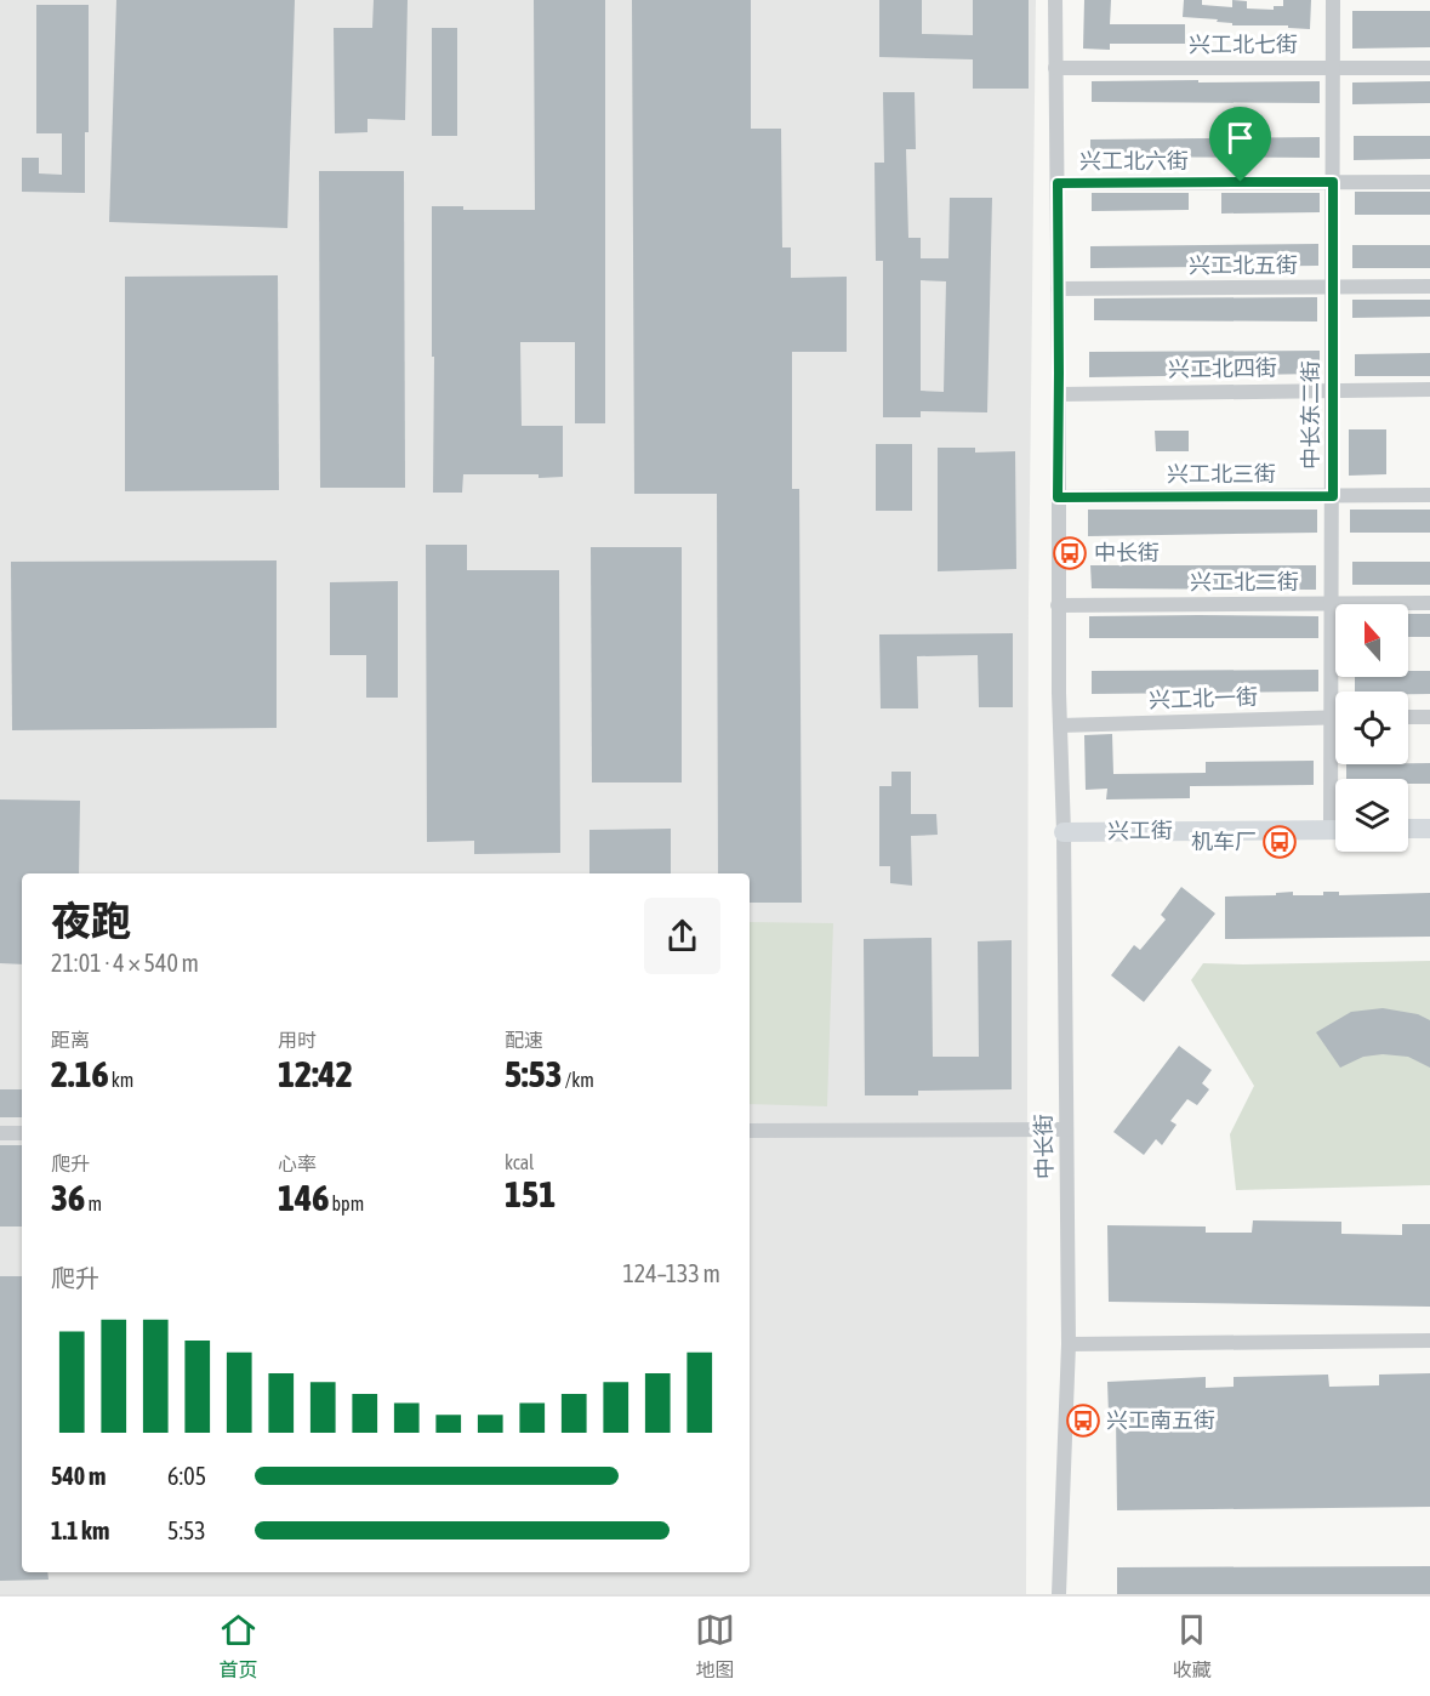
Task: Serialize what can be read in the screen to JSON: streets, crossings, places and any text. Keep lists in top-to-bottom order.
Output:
{
  "streets": {
    "main road": ["兴工街"],
    "street": [
      "兴工北七街",
      "兴工北六街",
      "兴工北五街",
      "兴工北四街",
      "中长东二街",
      "兴工北三街",
      "兴工北二街",
      "兴工北一街",
      "中长街"
    ]
  },
  "crossings": [
    ["兴工北七街", "中长东二街"],
    ["兴工北七街", "中长街"],
    ["兴工北六街", "中长东二街"],
    ["兴工北六街", "中长街"],
    ["兴工北五街", "中长东二街"],
    ["兴工北五街", "中长街"],
    ["兴工北四街", "中长东二街"],
    ["兴工北四街", "中长街"],
    ["中长东二街", "兴工北三街"],
    ["中长东二街", "兴工北二街"],
    ["中长东二街", "兴工北一街"],
    ["兴工北三街", "中长街"],
    ["兴工北二街", "中长街"],
    ["兴工北一街", "中长街"],
    ["兴工街", "中长街"]
  ],
  "places": {
    "bus stop": ["中长街", "机车厂", "兴工南五街"]
  },
  "north": "top",
  "page": {
    "heading": ["夜跑", "21:01 · 4 × 540 m"],
    "stats": [
      ["距离", "2.16 km"],
      ["用时", "12:42"],
      ["配速", "5:53 /km"],
      ["爬升", "36 m"],
      ["心率", "146 bpm"],
      ["kcal", "151"]
    ],
    "chart": ["爬升", "124–133 m"],
    "list": [
      {
        "name": "540 m",
        "note": "6:05"
      },
      {
        "name": "1.1 km",
        "note": "5:53"
      }
    ],
    "tabs": ["首页", "地图", "收藏"]
  }
}
